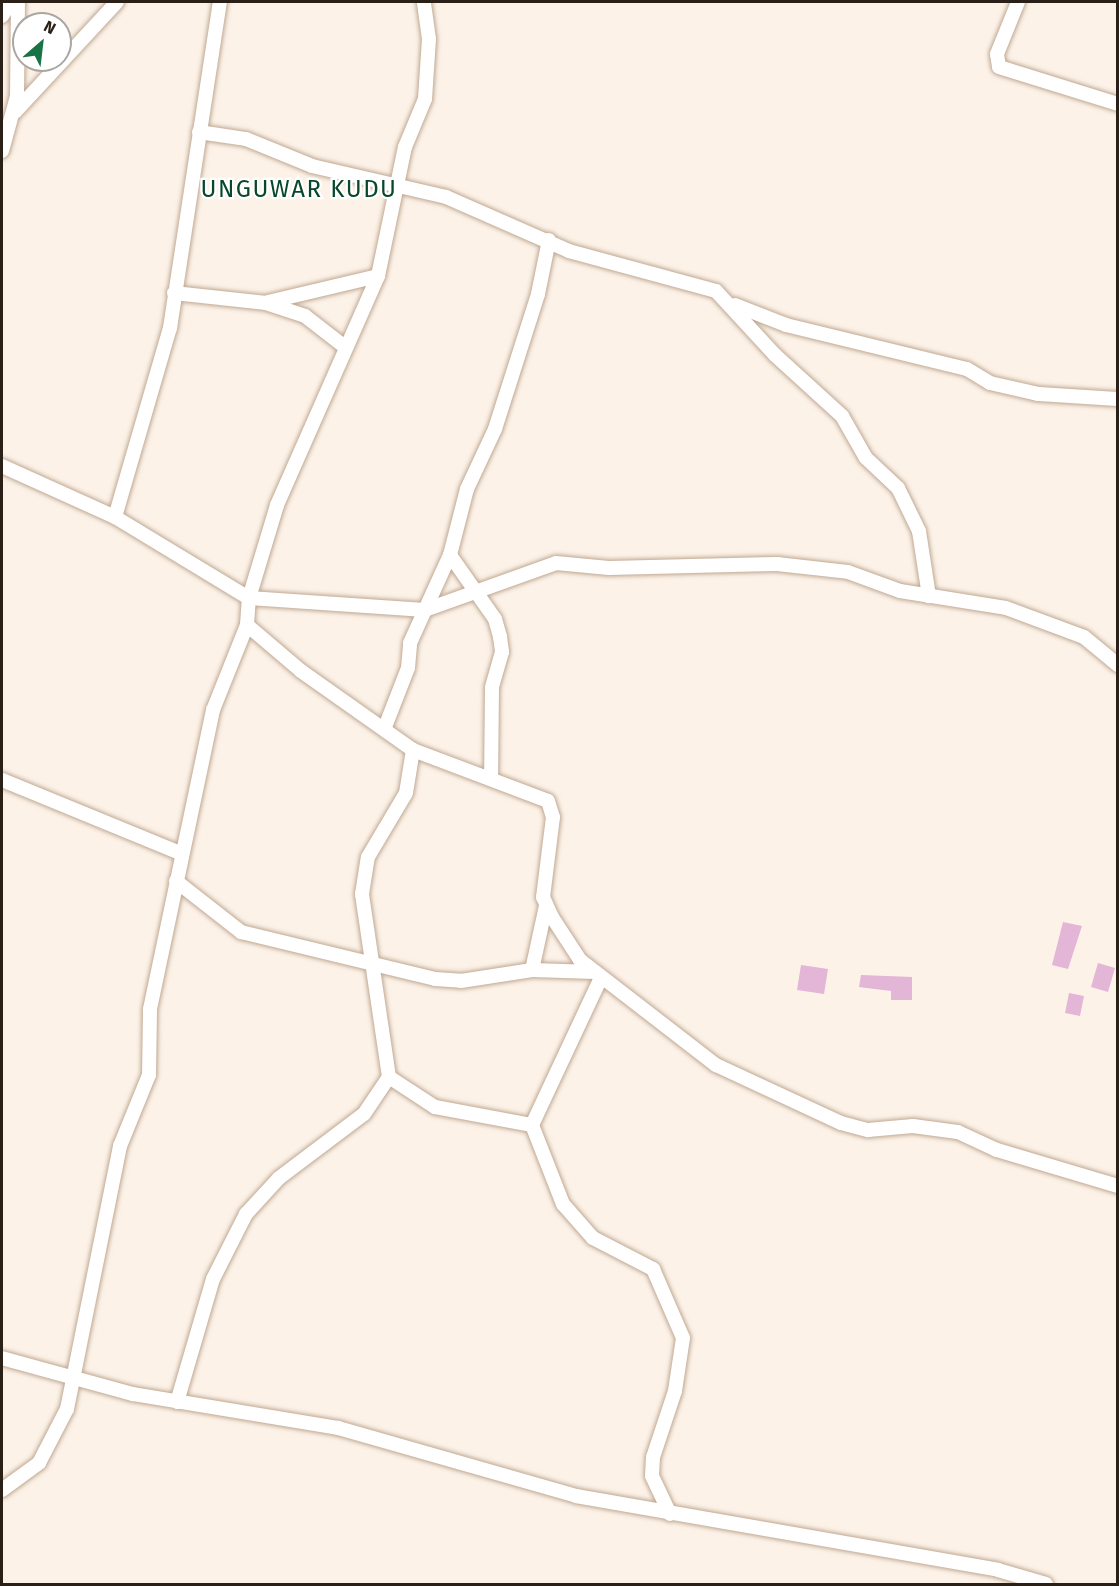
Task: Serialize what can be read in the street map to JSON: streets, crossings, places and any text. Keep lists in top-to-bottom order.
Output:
{
  "districts": ["UNGUWAR KUDU"],
  "north": "top right"
}
